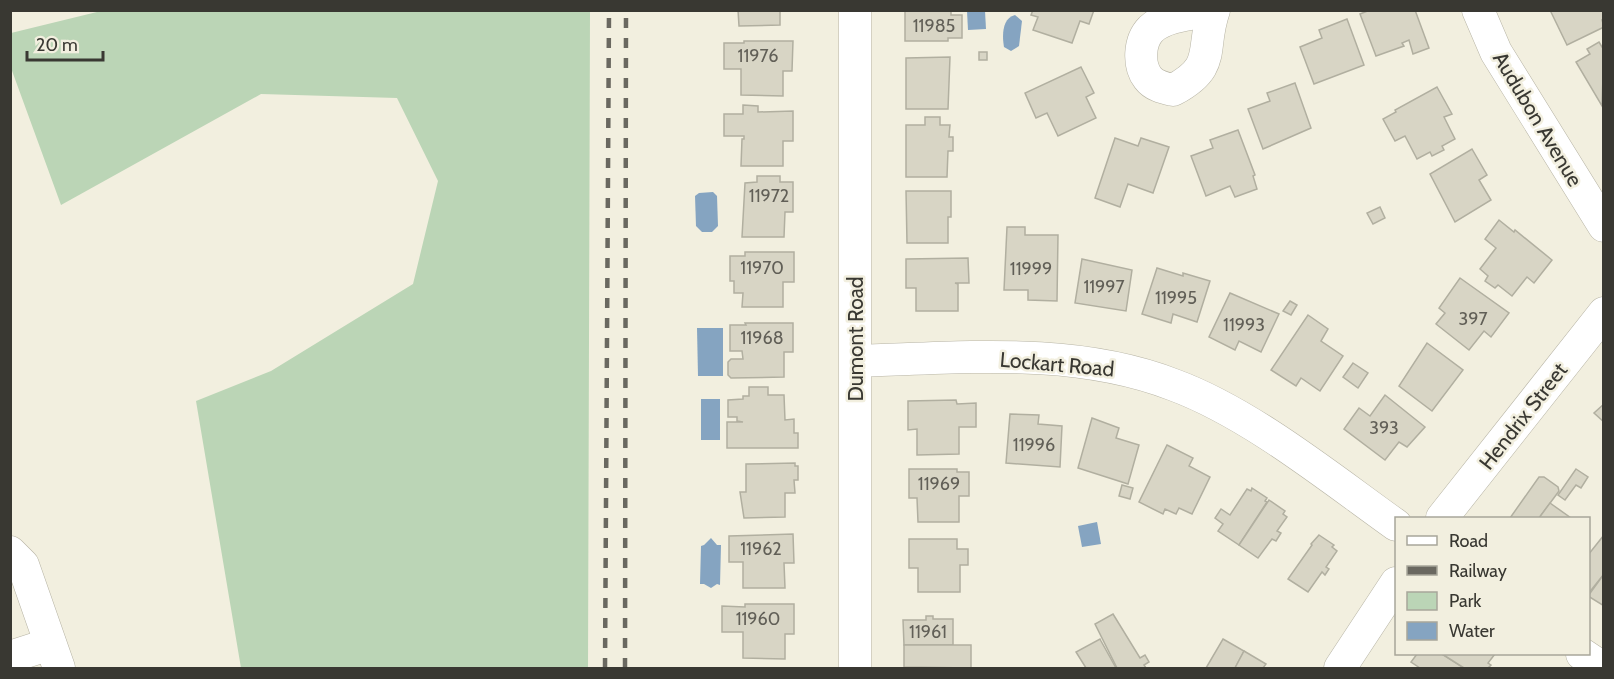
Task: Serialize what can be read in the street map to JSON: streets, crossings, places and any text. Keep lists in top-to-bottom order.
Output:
{
  "streets": {
    "street": [
      "Audubon Avenue",
      "Dumont Road",
      "Lockart Road",
      "Hendrix Street"
    ]
  },
  "crossings": [
    ["Dumont Road", "Lockart Road"]
  ],
  "house_numbers": [
    "11985",
    "11976",
    "11972",
    "11970",
    "11999",
    "11997",
    "11995",
    "397",
    "11993",
    "11968",
    "393",
    "11996",
    "11969",
    "11962",
    "11960",
    "11961"
  ],
  "legend": [
    "Road",
    "Railway",
    "Park",
    "Water"
  ],
  "scale_bar": "20 m"
}
